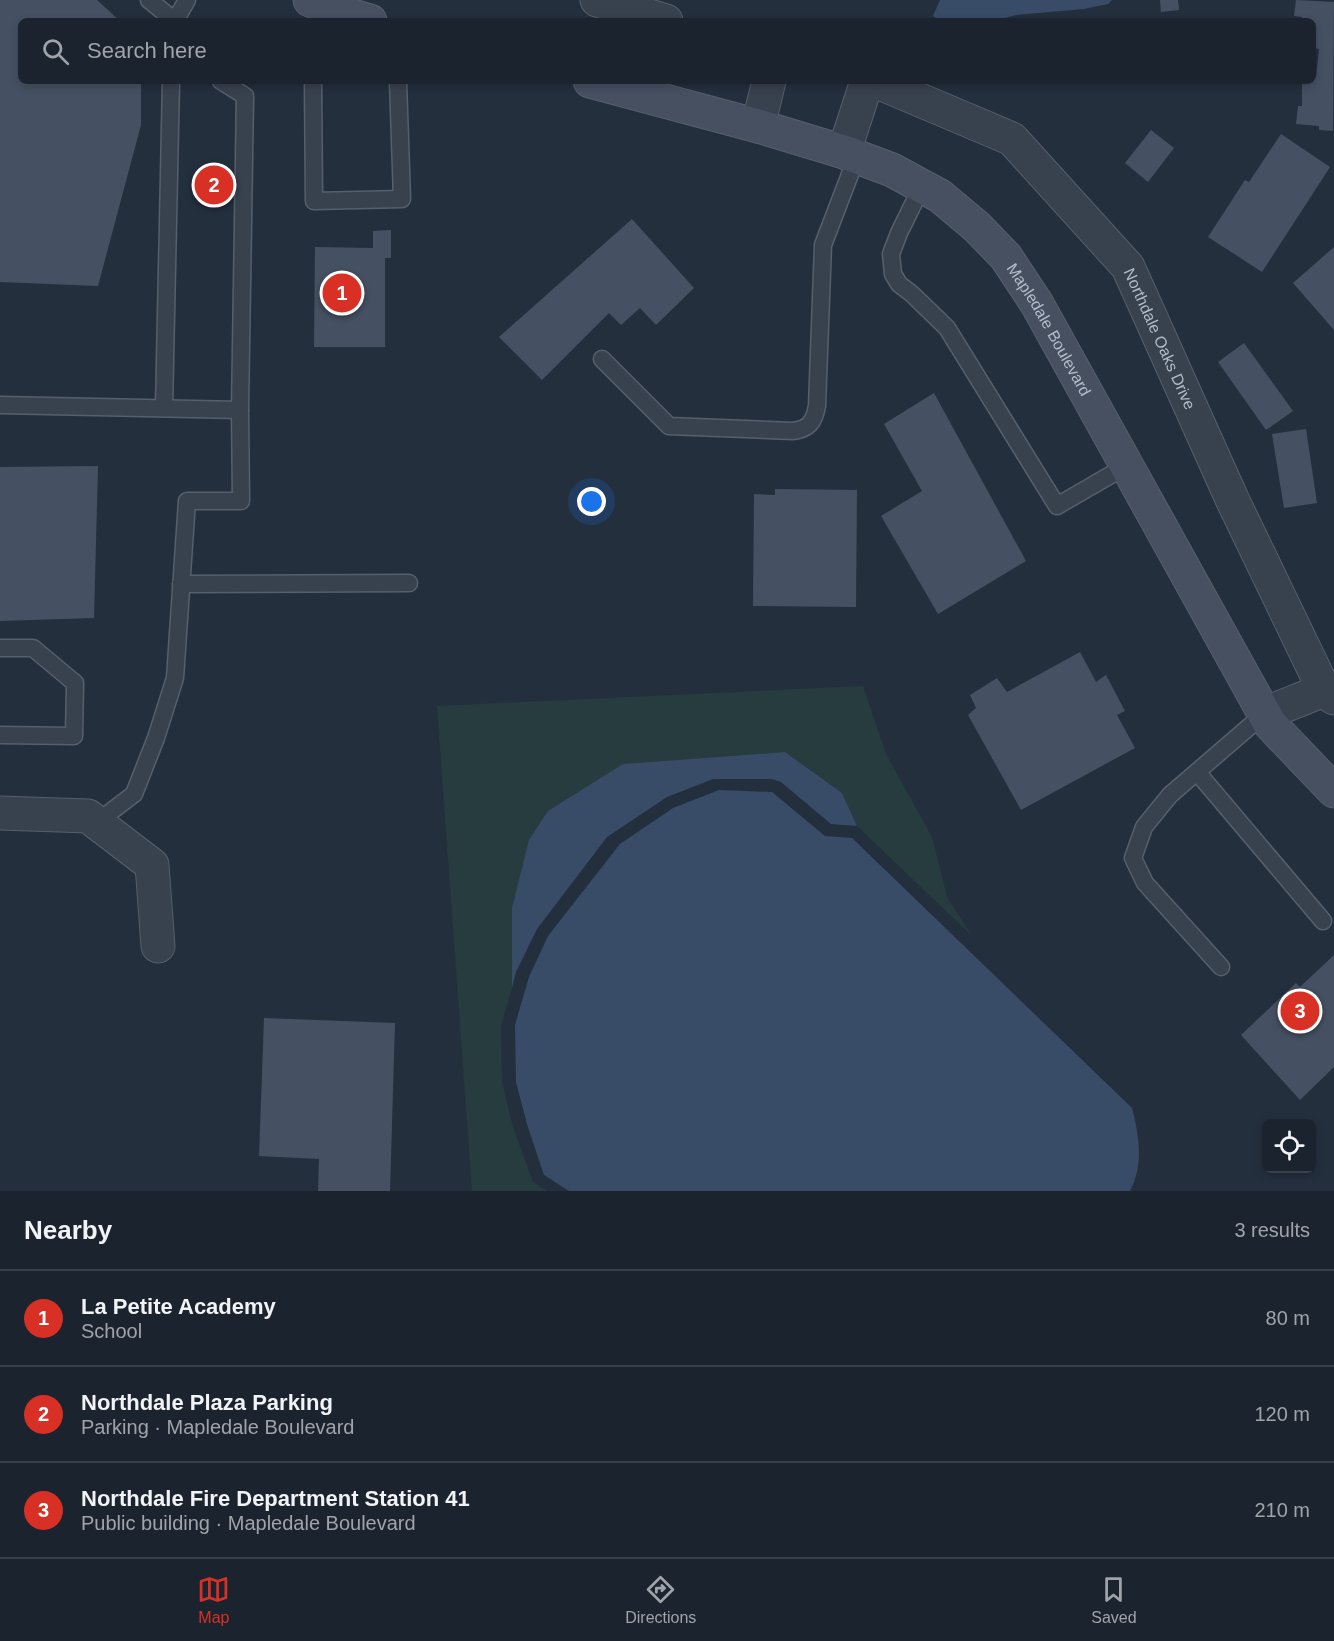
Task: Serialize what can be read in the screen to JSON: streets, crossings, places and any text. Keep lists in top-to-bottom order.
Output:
{
  "streets": {
    "street": ["Mapledale Boulevard", "Northdale Oaks Drive"]
  },
  "page": {
    "search": "Search here",
    "pins": ["2", "1", "3"],
    "heading": ["Nearby", "3 results"],
    "list": [
      {
        "mark": "1",
        "name": "La Petite Academy",
        "note": "School",
        "value": "80 m"
      },
      {
        "mark": "2",
        "name": "Northdale Plaza Parking",
        "note": "Parking · Mapledale Boulevard",
        "value": "120 m"
      },
      {
        "mark": "3",
        "name": "Northdale Fire Department Station 41",
        "note": "Public building · Mapledale Boulevard",
        "value": "210 m"
      }
    ],
    "nav": ["Map", "Directions", "Saved"]
  }
}
